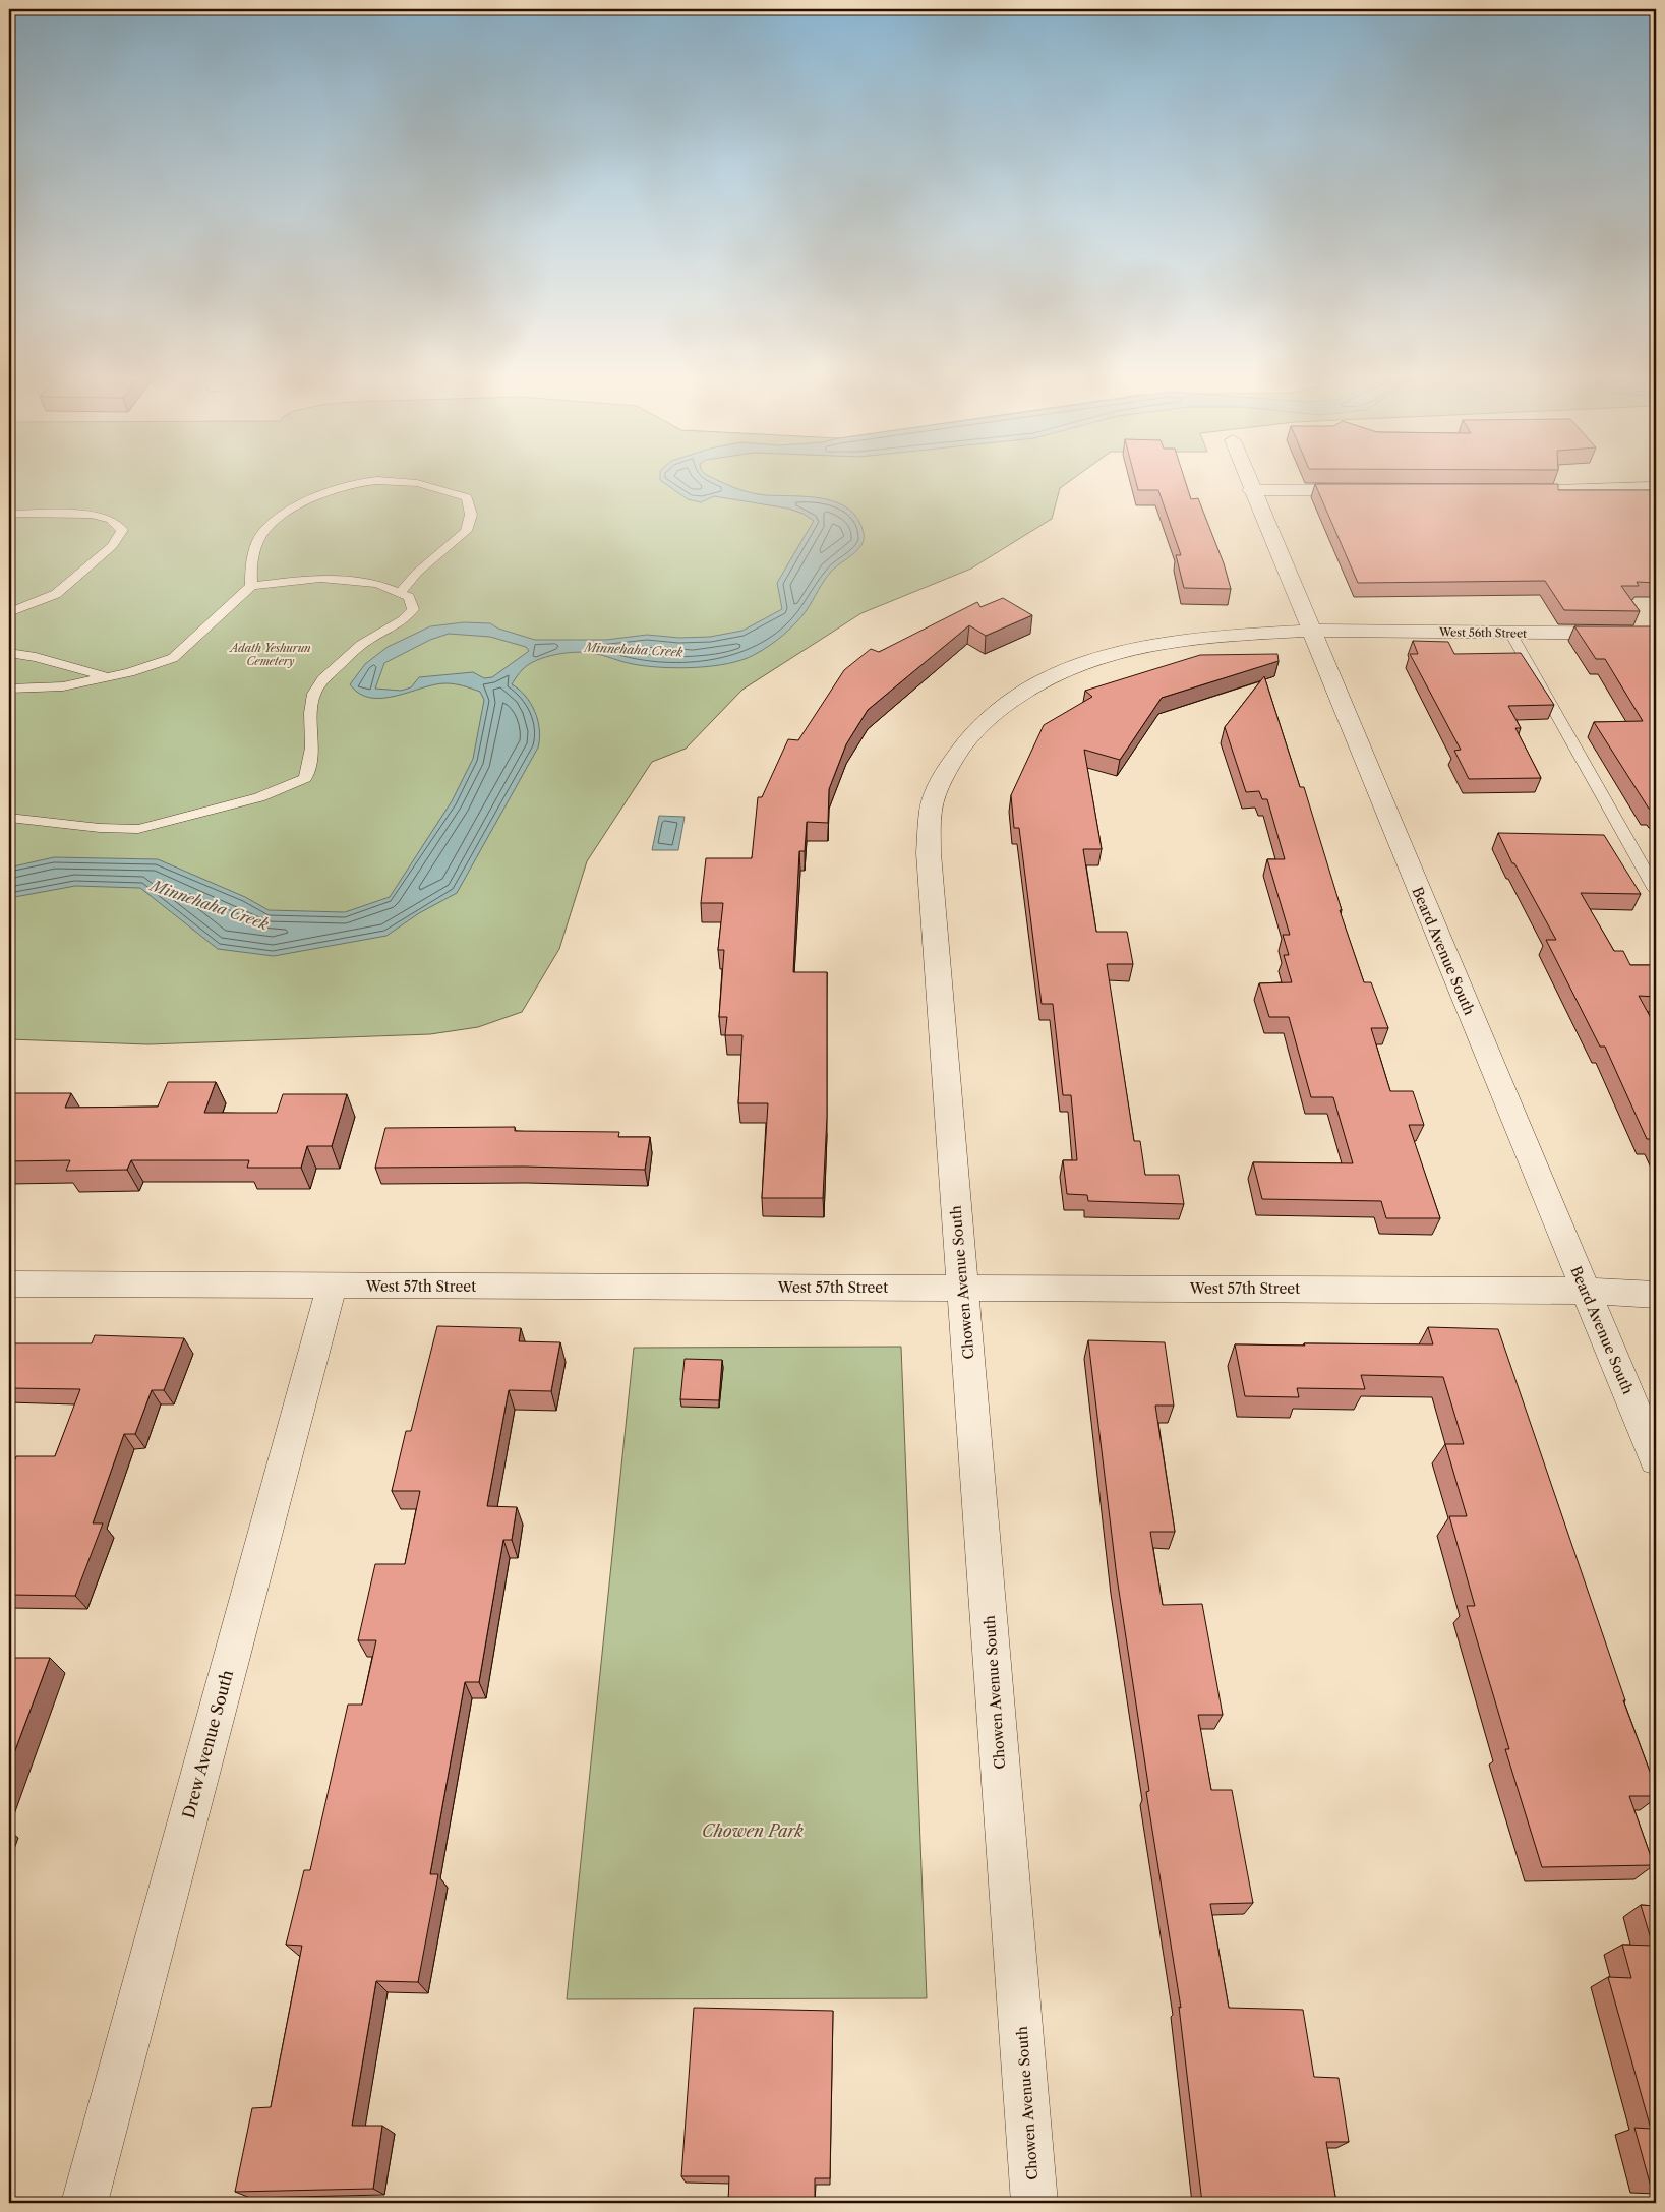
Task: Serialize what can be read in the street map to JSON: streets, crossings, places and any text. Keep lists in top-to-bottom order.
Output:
{
  "streets": {
    "street": [
      "West 56th Street",
      "Beard Avenue South",
      "Chowen Avenue South",
      "West 57th Street",
      "Drew Avenue South"
    ]
  },
  "crossings": [
    ["West 56th Street", "Beard Avenue South"],
    ["West 56th Street", "Chowen Avenue South"],
    ["Beard Avenue South", "Chowen Avenue South"],
    ["Beard Avenue South", "West 57th Street"],
    ["Chowen Avenue South", "West 57th Street"],
    ["West 57th Street", "Drew Avenue South"]
  ],
  "water": ["Minnehaha Creek"],
  "parks": ["Adath Yeshurun Cemetery", "Chowen Park"]
}
